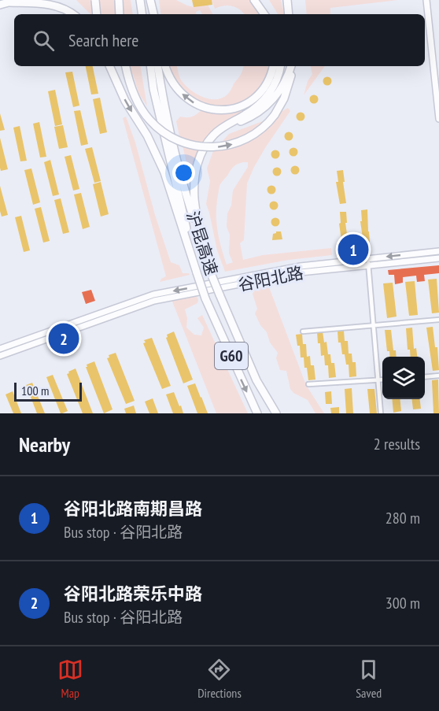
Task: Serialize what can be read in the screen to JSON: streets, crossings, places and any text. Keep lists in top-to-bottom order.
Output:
{
  "streets": {
    "highway": ["沪昆高速", "G60"],
    "main road": ["谷阳北路"]
  },
  "scale_bar": "100 m",
  "page": {
    "search": "Search here",
    "pins": ["1", "2"],
    "scale": "100 m",
    "heading": ["Nearby", "2 results"],
    "list": [
      {
        "mark": "1",
        "name": "谷阳北路南期昌路",
        "note": "Bus stop · 谷阳北路",
        "value": "280 m"
      },
      {
        "mark": "2",
        "name": "谷阳北路荣乐中路",
        "note": "Bus stop · 谷阳北路",
        "value": "300 m"
      }
    ],
    "nav": ["Map", "Directions", "Saved"]
  }
}
